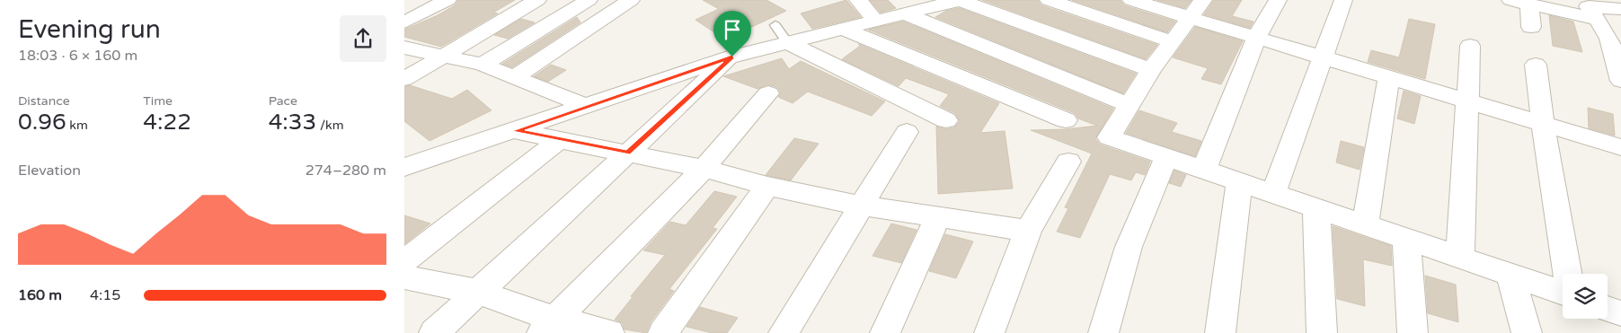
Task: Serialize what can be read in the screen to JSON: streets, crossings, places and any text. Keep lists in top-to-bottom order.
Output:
{
  "page": {
    "heading": ["Evening run", "18:03 · 6 × 160 m"],
    "stats": [
      ["Distance", "0.96 km"],
      ["Time", "4:22"],
      ["Pace", "4:33 /km"]
    ],
    "chart": ["Elevation", "274–280 m"],
    "list": [
      {
        "name": "160 m",
        "note": "4:15"
      }
    ]
  }
}
